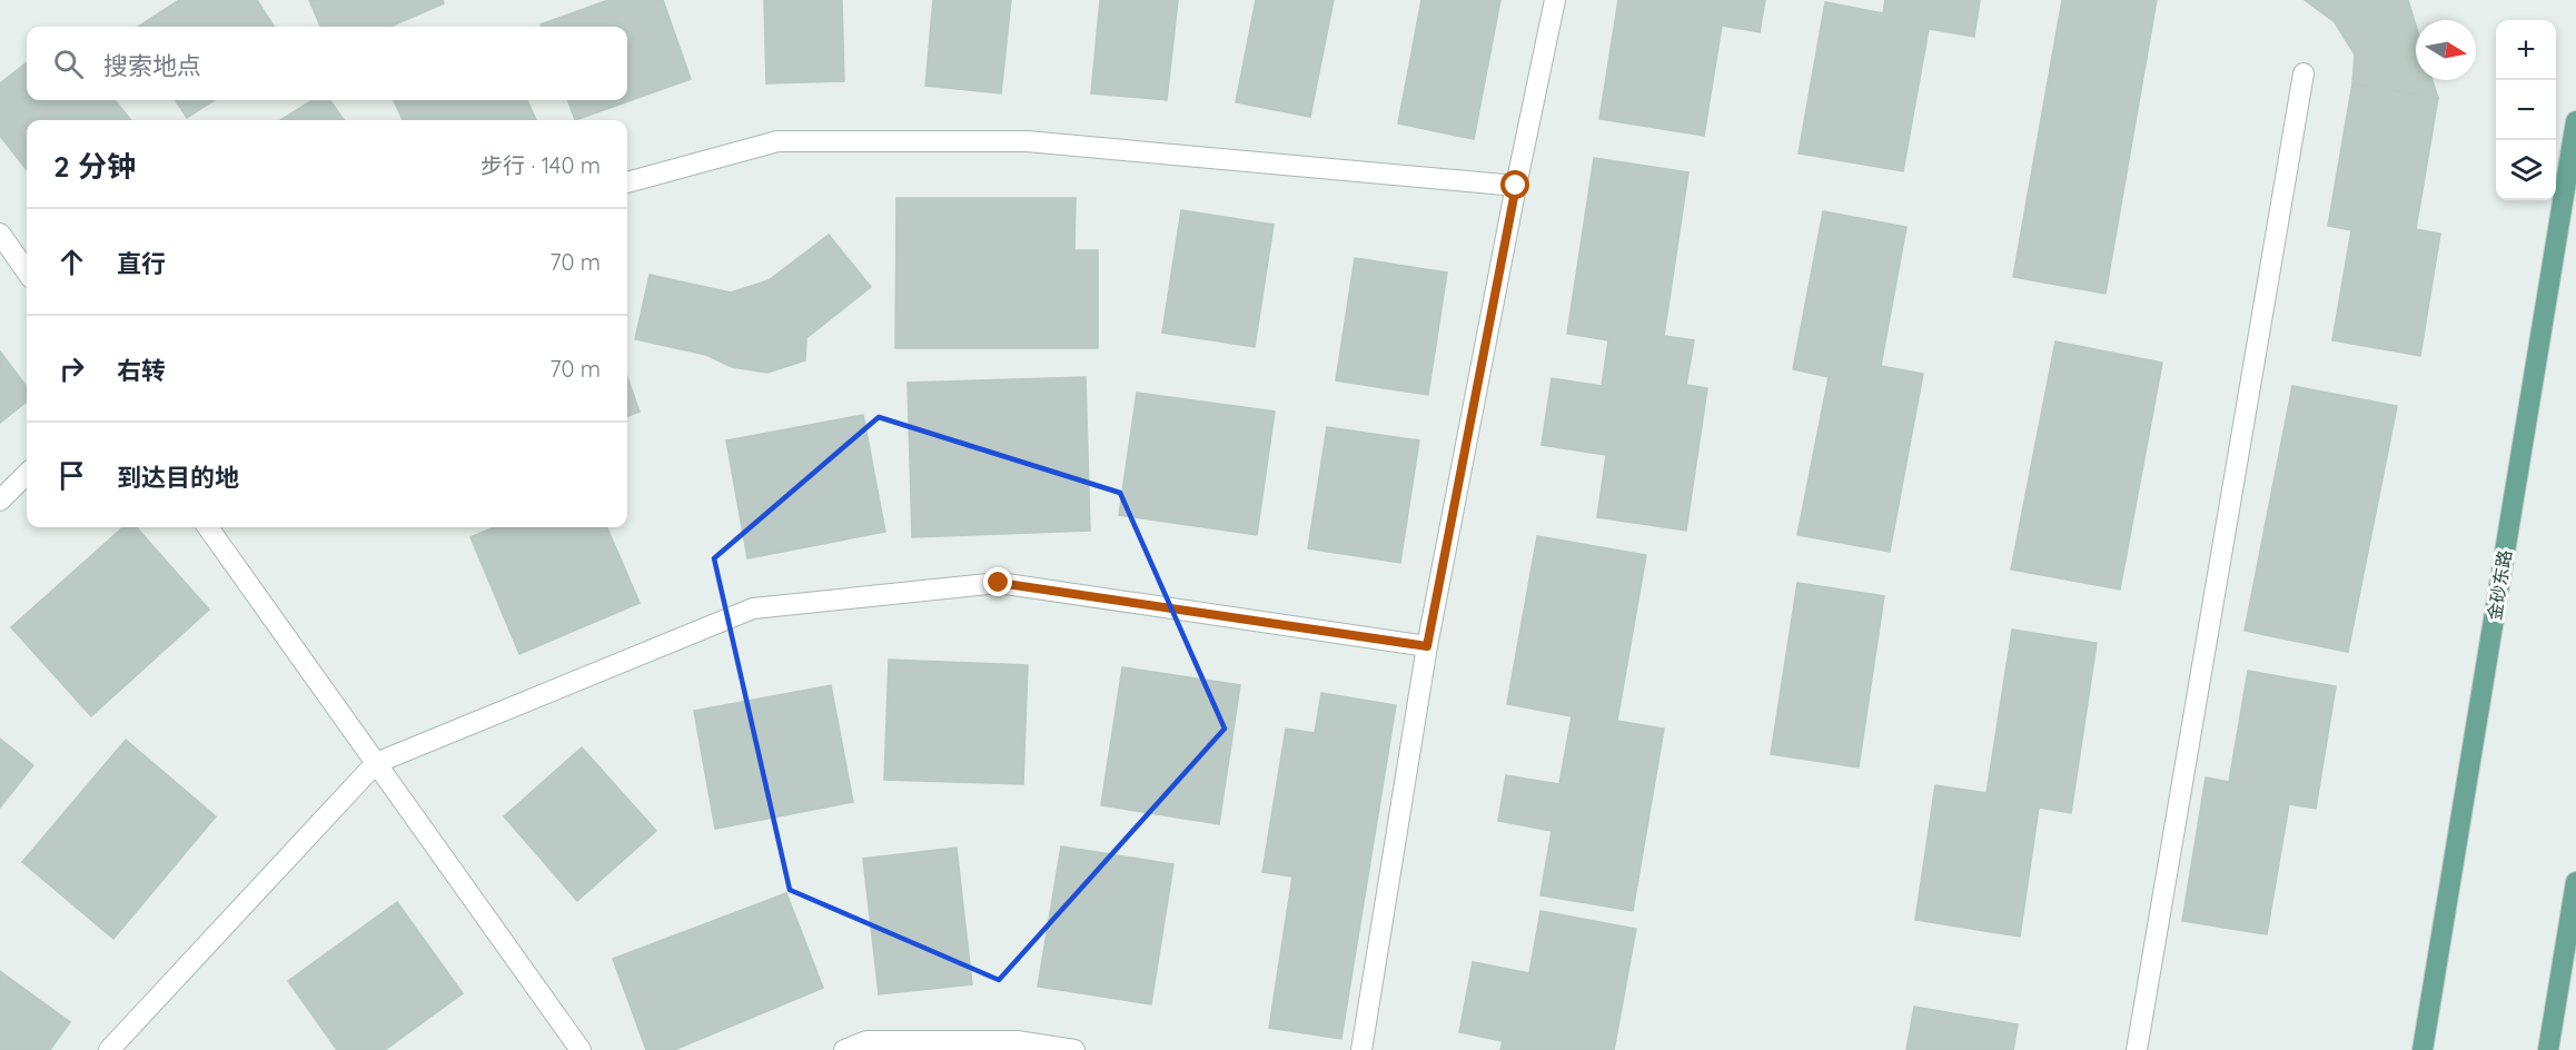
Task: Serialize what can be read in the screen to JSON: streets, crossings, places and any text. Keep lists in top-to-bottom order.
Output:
{
  "streets": {
    "main road": ["金砂东路"]
  },
  "north": "right",
  "page": {
    "map_buttons": ["+", "−"],
    "search": "搜索地点",
    "heading": ["2 分钟", "步行 · 140 m"],
    "list": [
      ["直行", "70 m"],
      ["右转", "70 m"],
      "到达目的地"
    ]
  }
}
